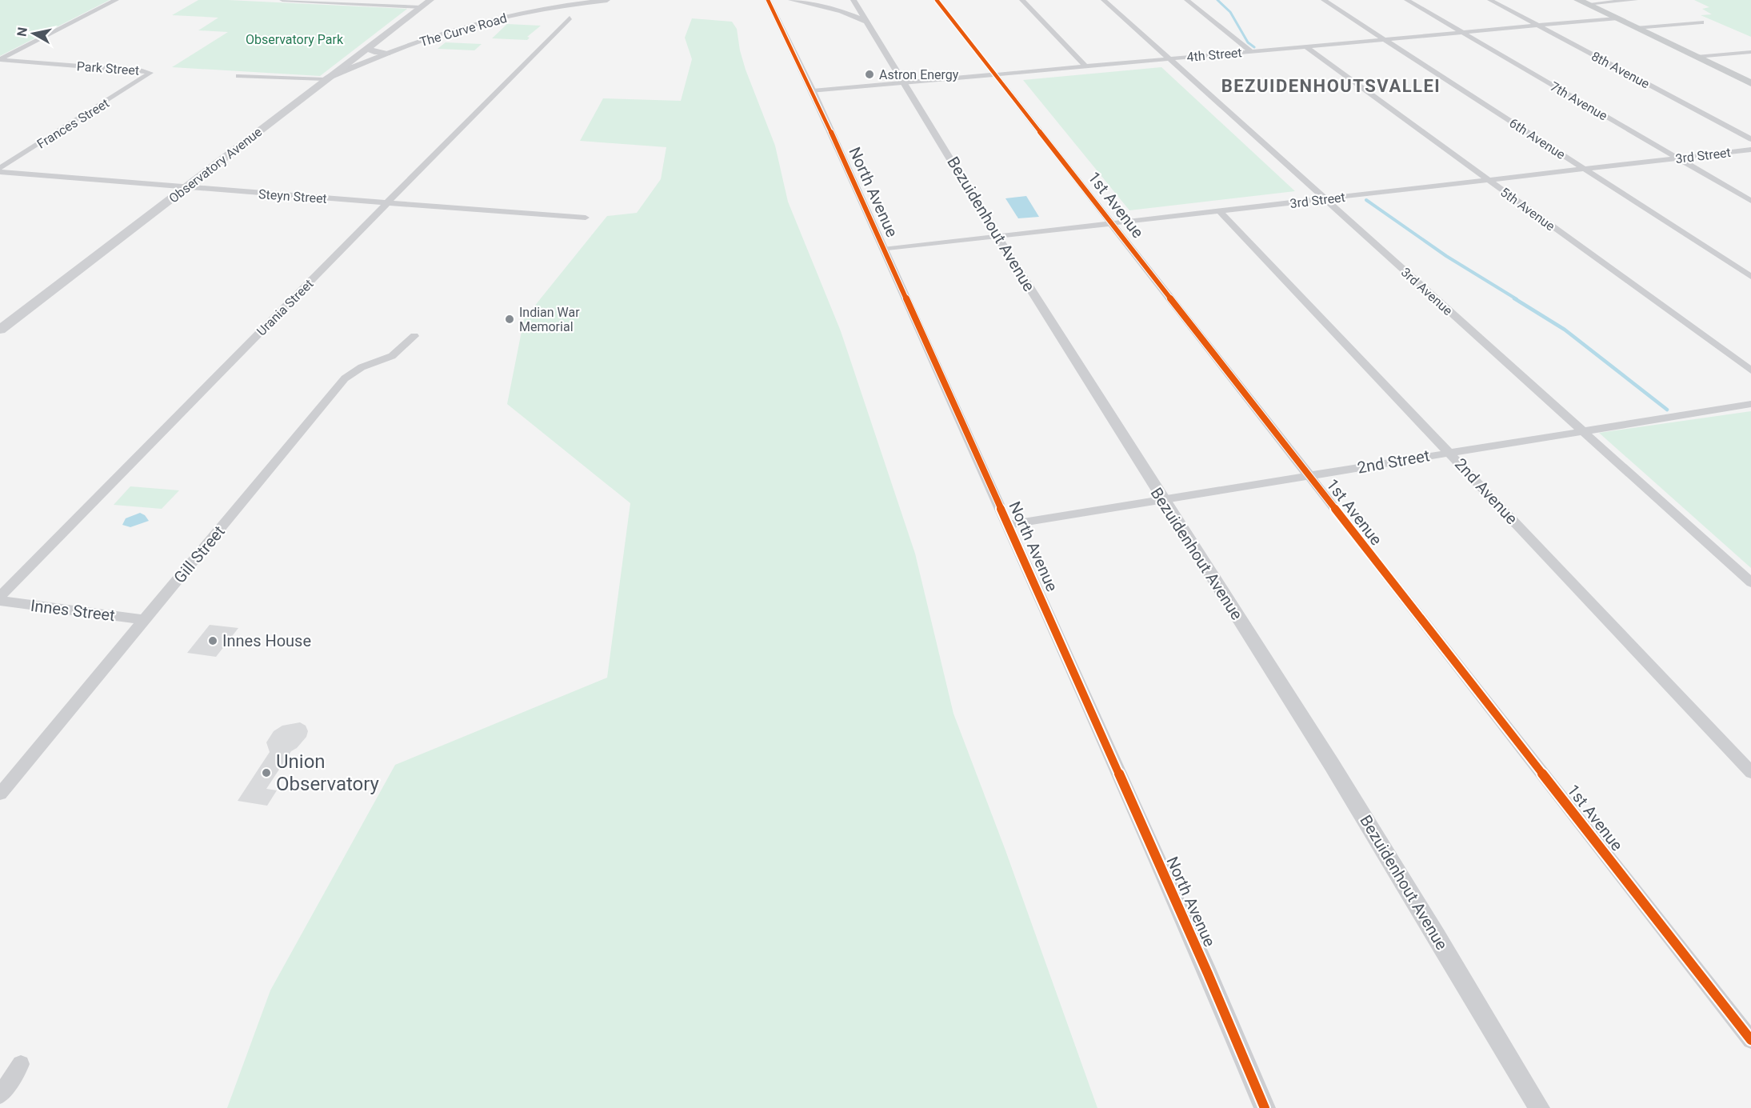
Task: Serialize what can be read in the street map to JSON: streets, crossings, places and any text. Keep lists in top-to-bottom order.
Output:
{
  "streets": {
    "main road": ["Observatory Avenue"],
    "street": [
      "The Curve Road",
      "4th Street",
      "Park Street",
      "8th Avenue",
      "7th Avenue",
      "Frances Street",
      "6th Avenue",
      "3rd Street",
      "North Avenue",
      "Steyn Street",
      "1st Avenue",
      "5th Avenue",
      "Bezuidenhout Avenue",
      "3rd Avenue",
      "Urania Street",
      "2nd Street",
      "2nd Avenue",
      "Gill Street",
      "Innes Street"
    ]
  },
  "crossings": [
    ["The Curve Road", "Observatory Avenue"],
    ["4th Street", "8th Avenue"],
    ["4th Street", "7th Avenue"],
    ["4th Street", "6th Avenue"],
    ["4th Street", "North Avenue"],
    ["4th Street", "1st Avenue"],
    ["4th Street", "5th Avenue"],
    ["4th Street", "Bezuidenhout Avenue"],
    ["4th Street", "3rd Avenue"],
    ["Park Street", "Frances Street"],
    ["7th Avenue", "3rd Street"],
    ["Frances Street", "Steyn Street"],
    ["6th Avenue", "3rd Street"],
    ["3rd Street", "North Avenue"],
    ["3rd Street", "1st Avenue"],
    ["3rd Street", "5th Avenue"],
    ["3rd Street", "Bezuidenhout Avenue"],
    ["3rd Street", "3rd Avenue"],
    ["3rd Street", "2nd Avenue"],
    ["Observatory Avenue", "Steyn Street"],
    ["North Avenue", "2nd Street"],
    ["Steyn Street", "Urania Street"],
    ["1st Avenue", "2nd Street"],
    ["Bezuidenhout Avenue", "2nd Street"],
    ["3rd Avenue", "2nd Street"],
    ["2nd Street", "2nd Avenue"],
    ["Gill Street", "Innes Street"]
  ],
  "districts": ["BEZUIDENHOUTSVALLEI"],
  "parks": ["Observatory Park"],
  "places": [
    "Astron Energy",
    "Indian War Memorial",
    "Innes House",
    "Union Observatory"
  ],
  "north": "left"
}
